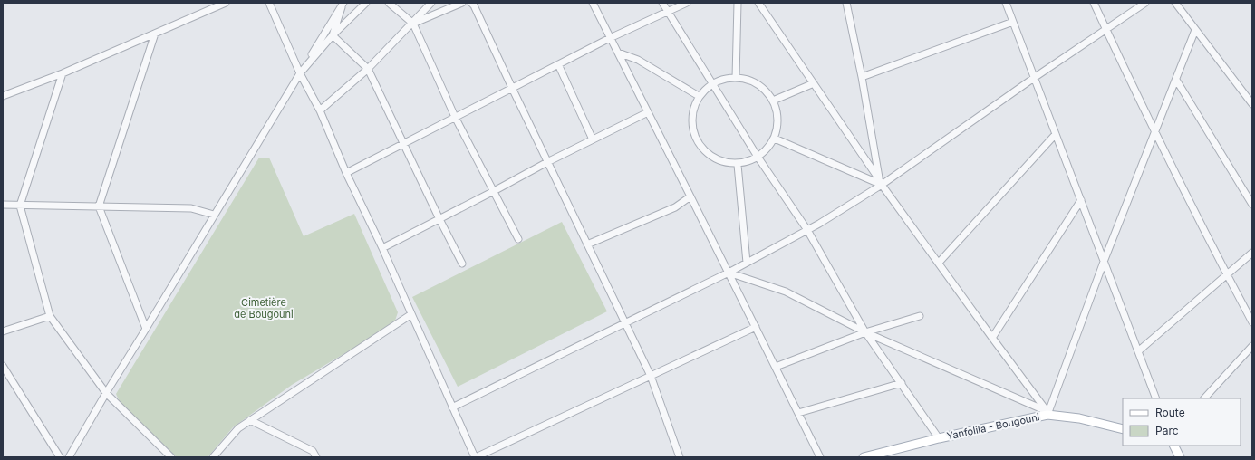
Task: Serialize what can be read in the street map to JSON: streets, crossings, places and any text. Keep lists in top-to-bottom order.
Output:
{
  "streets": {
    "main road": ["Yanfolila - Bougouni"]
  },
  "parks": ["Cimetière de Bougouni"],
  "legend": ["Route", "Parc"]
}
